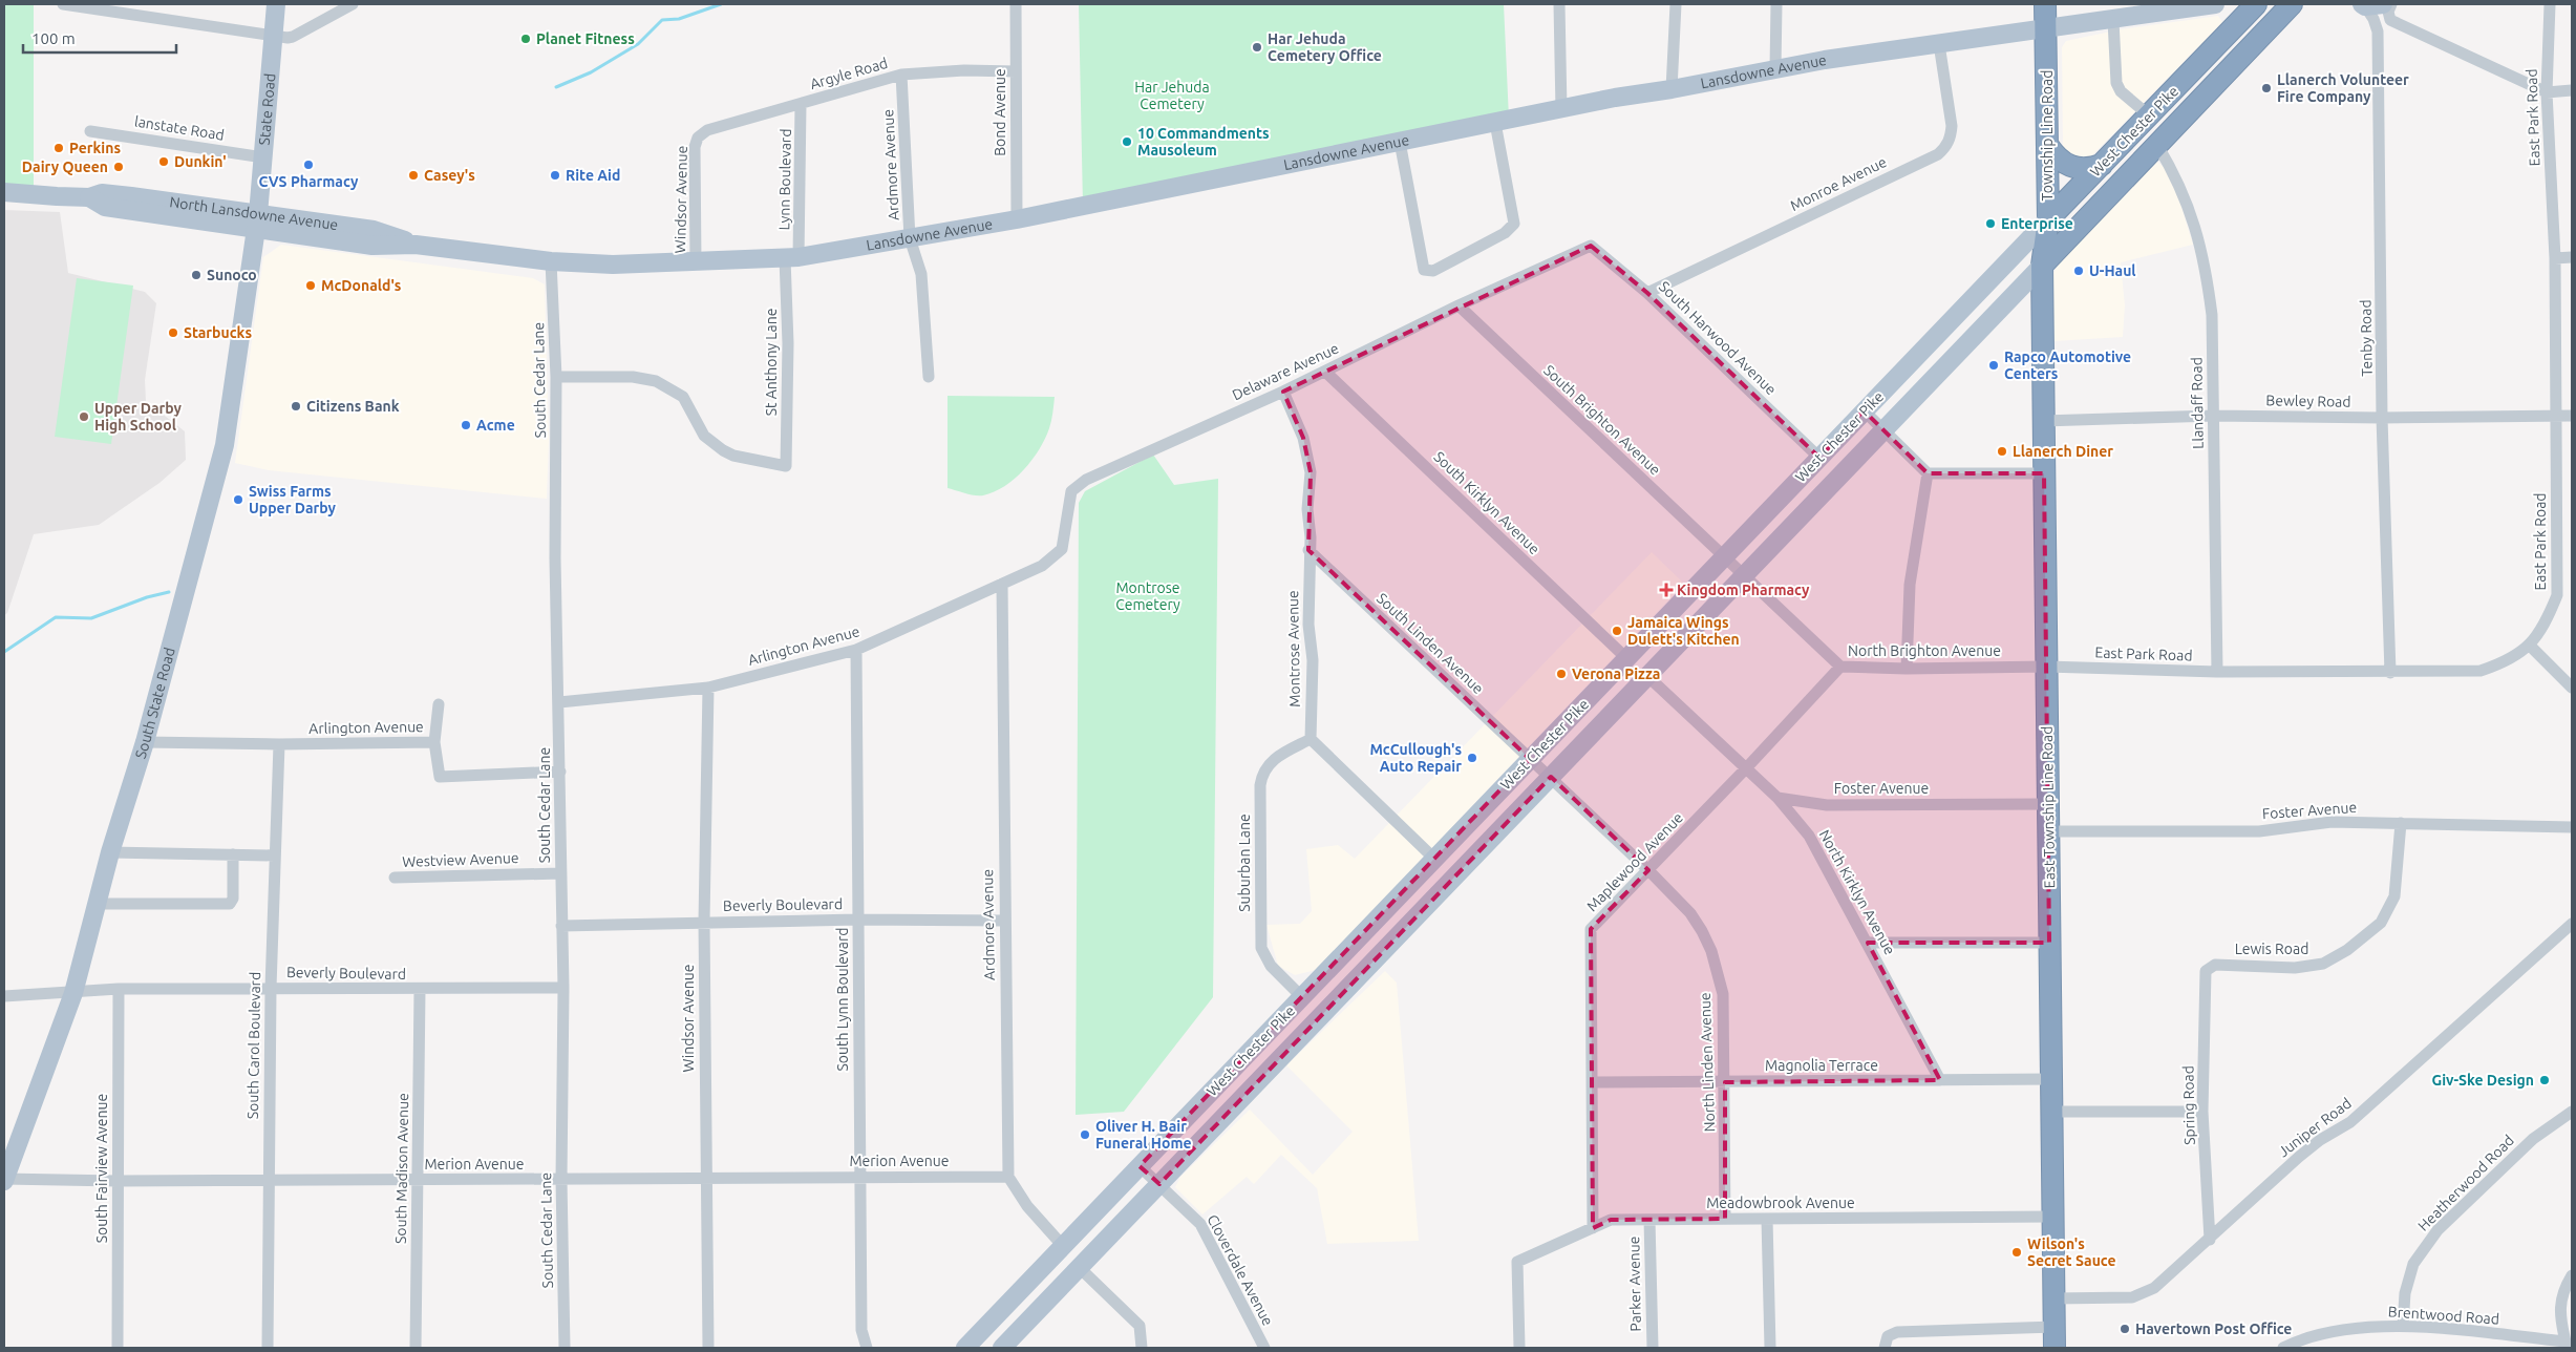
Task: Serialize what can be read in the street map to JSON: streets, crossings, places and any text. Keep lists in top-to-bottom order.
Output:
{
  "streets": {
    "highway": ["West Chester Pike", "Township Line Road", "East Township Line Road"],
    "main road": [
      "Lansdowne Avenue",
      "State Road",
      "North Lansdowne Avenue",
      "South State Road"
    ],
    "street": [
      "Argyle Road",
      "Bond Avenue",
      "East Park Road",
      "lanstate Road",
      "Ardmore Avenue",
      "Lynn Boulevard",
      "Monroe Avenue",
      "Windsor Avenue",
      "South Harwood Avenue",
      "Tenby Road",
      "St Anthony Lane",
      "Delaware Avenue",
      "South Cedar Lane",
      "Bewley Road",
      "Llandaff Road",
      "South Brighton Avenue",
      "South Kirklyn Avenue",
      "South Linden Avenue",
      "Arlington Avenue",
      "Montrose Avenue",
      "North Brighton Avenue",
      "Foster Avenue",
      "Westview Avenue",
      "Maplewood Avenue",
      "Suburban Lane",
      "North Kirklyn Avenue",
      "Beverly Boulevard",
      "Lewis Road",
      "South Lynn Boulevard",
      "South Carol Boulevard",
      "North Linden Avenue",
      "Magnolia Terrace",
      "Spring Road",
      "Juniper Road",
      "Merion Avenue",
      "South Fairview Avenue",
      "South Madison Avenue",
      "Heatherwood Road",
      "Meadowbrook Avenue",
      "Cloverdale Avenue",
      "Parker Avenue",
      "Brentwood Road"
    ]
  },
  "crossings": [
    ["Lansdowne Avenue", "Bond Avenue"],
    ["Lansdowne Avenue", "Township Line Road"],
    ["Lansdowne Avenue", "Ardmore Avenue"],
    ["Lansdowne Avenue", "Lynn Boulevard"],
    ["Lansdowne Avenue", "Monroe Avenue"],
    ["Lansdowne Avenue", "Windsor Avenue"],
    ["Lansdowne Avenue", "North Lansdowne Avenue"],
    ["Lansdowne Avenue", "St Anthony Lane"],
    ["Lansdowne Avenue", "South Cedar Lane"],
    ["Argyle Road", "Bond Avenue"],
    ["Argyle Road", "Ardmore Avenue"],
    ["Argyle Road", "Lynn Boulevard"],
    ["Argyle Road", "Windsor Avenue"],
    ["State Road", "lanstate Road"],
    ["State Road", "North Lansdowne Avenue"],
    ["State Road", "South State Road"],
    ["East Park Road", "Tenby Road"],
    ["East Park Road", "Bewley Road"],
    ["East Park Road", "Llandaff Road"],
    ["East Park Road", "North Brighton Avenue"],
    ["East Park Road", "East Township Line Road"],
    ["West Chester Pike", "Township Line Road"],
    ["West Chester Pike", "South Harwood Avenue"],
    ["West Chester Pike", "Llandaff Road"],
    ["West Chester Pike", "South Brighton Avenue"],
    ["West Chester Pike", "South Kirklyn Avenue"],
    ["West Chester Pike", "South Linden Avenue"],
    ["West Chester Pike", "North Brighton Avenue"],
    ["West Chester Pike", "East Township Line Road"],
    ["West Chester Pike", "Suburban Lane"],
    ["West Chester Pike", "North Kirklyn Avenue"],
    ["West Chester Pike", "North Linden Avenue"],
    ["West Chester Pike", "Cloverdale Avenue"],
    ["Township Line Road", "East Township Line Road"],
    ["Ardmore Avenue", "Arlington Avenue"],
    ["Ardmore Avenue", "Beverly Boulevard"],
    ["Ardmore Avenue", "Merion Avenue"],
    ["Lynn Boulevard", "St Anthony Lane"],
    ["Monroe Avenue", "South Harwood Avenue"],
    ["Windsor Avenue", "Arlington Avenue"],
    ["Windsor Avenue", "Beverly Boulevard"],
    ["Windsor Avenue", "Merion Avenue"],
    ["North Lansdowne Avenue", "South Cedar Lane"],
    ["North Lansdowne Avenue", "South State Road"],
    ["South Harwood Avenue", "Delaware Avenue"],
    ["Tenby Road", "Bewley Road"],
    ["St Anthony Lane", "South Cedar Lane"],
    ["Delaware Avenue", "South Brighton Avenue"],
    ["Delaware Avenue", "South Kirklyn Avenue"],
    ["Delaware Avenue", "Arlington Avenue"],
    ["Delaware Avenue", "Montrose Avenue"],
    ["South Cedar Lane", "Arlington Avenue"],
    ["South Cedar Lane", "Westview Avenue"],
    ["South Cedar Lane", "Beverly Boulevard"],
    ["South Cedar Lane", "Merion Avenue"],
    ["Bewley Road", "Llandaff Road"],
    ["Bewley Road", "East Township Line Road"],
    ["South Brighton Avenue", "North Brighton Avenue"],
    ["South Linden Avenue", "Montrose Avenue"],
    ["South Linden Avenue", "North Linden Avenue"],
    ["Arlington Avenue", "South State Road"],
    ["Arlington Avenue", "South Lynn Boulevard"],
    ["Arlington Avenue", "South Carol Boulevard"],
    ["Montrose Avenue", "Suburban Lane"],
    ["North Brighton Avenue", "East Township Line Road"],
    ["North Brighton Avenue", "Maplewood Avenue"],
    ["South State Road", "Beverly Boulevard"],
    ["South State Road", "Merion Avenue"],
    ["Foster Avenue", "East Township Line Road"],
    ["Foster Avenue", "North Kirklyn Avenue"],
    ["Foster Avenue", "Lewis Road"],
    ["East Township Line Road", "Magnolia Terrace"],
    ["East Township Line Road", "Juniper Road"],
    ["East Township Line Road", "Meadowbrook Avenue"],
    ["Maplewood Avenue", "North Kirklyn Avenue"],
    ["Maplewood Avenue", "North Linden Avenue"],
    ["Maplewood Avenue", "Magnolia Terrace"],
    ["Maplewood Avenue", "Meadowbrook Avenue"],
    ["North Kirklyn Avenue", "Magnolia Terrace"],
    ["Beverly Boulevard", "South Lynn Boulevard"],
    ["Beverly Boulevard", "South Carol Boulevard"],
    ["Beverly Boulevard", "South Fairview Avenue"],
    ["Beverly Boulevard", "South Madison Avenue"],
    ["Lewis Road", "Spring Road"],
    ["South Lynn Boulevard", "Merion Avenue"],
    ["South Carol Boulevard", "Merion Avenue"],
    ["North Linden Avenue", "Magnolia Terrace"],
    ["North Linden Avenue", "Meadowbrook Avenue"],
    ["Spring Road", "Juniper Road"],
    ["Merion Avenue", "South Fairview Avenue"],
    ["Merion Avenue", "South Madison Avenue"],
    ["Heatherwood Road", "Brentwood Road"],
    ["Meadowbrook Avenue", "Parker Avenue"]
  ],
  "parks": ["Har Jehuda Cemetery", "Montrose Cemetery"],
  "places": {
    "other": [
      "Planet Fitness",
      "Har Jehuda Cemetery Office",
      "Llanerch Volunteer Fire Company",
      "10 Commandments Mausoleum",
      "Perkins",
      "Dunkin'",
      "CVS Pharmacy",
      "Dairy Queen",
      "Casey's",
      "Rite Aid",
      "Enterprise",
      "U-Haul",
      "Sunoco",
      "McDonald's",
      "Starbucks",
      "Rapco Automotive Centers",
      "Citizens Bank",
      "Upper Darby High School",
      "Acme",
      "Llanerch Diner",
      "Swiss Farms Upper Darby",
      "Jamaica Wings Dulett's Kitchen",
      "Verona Pizza",
      "McCullough's Auto Repair",
      "Giv-Ske Design",
      "Oliver H. Bair Funeral Home",
      "Wilson's Secret Sauce",
      "Havertown Post Office"
    ],
    "health": ["Kingdom Pharmacy"]
  },
  "scale_bar": "100 m"
}
